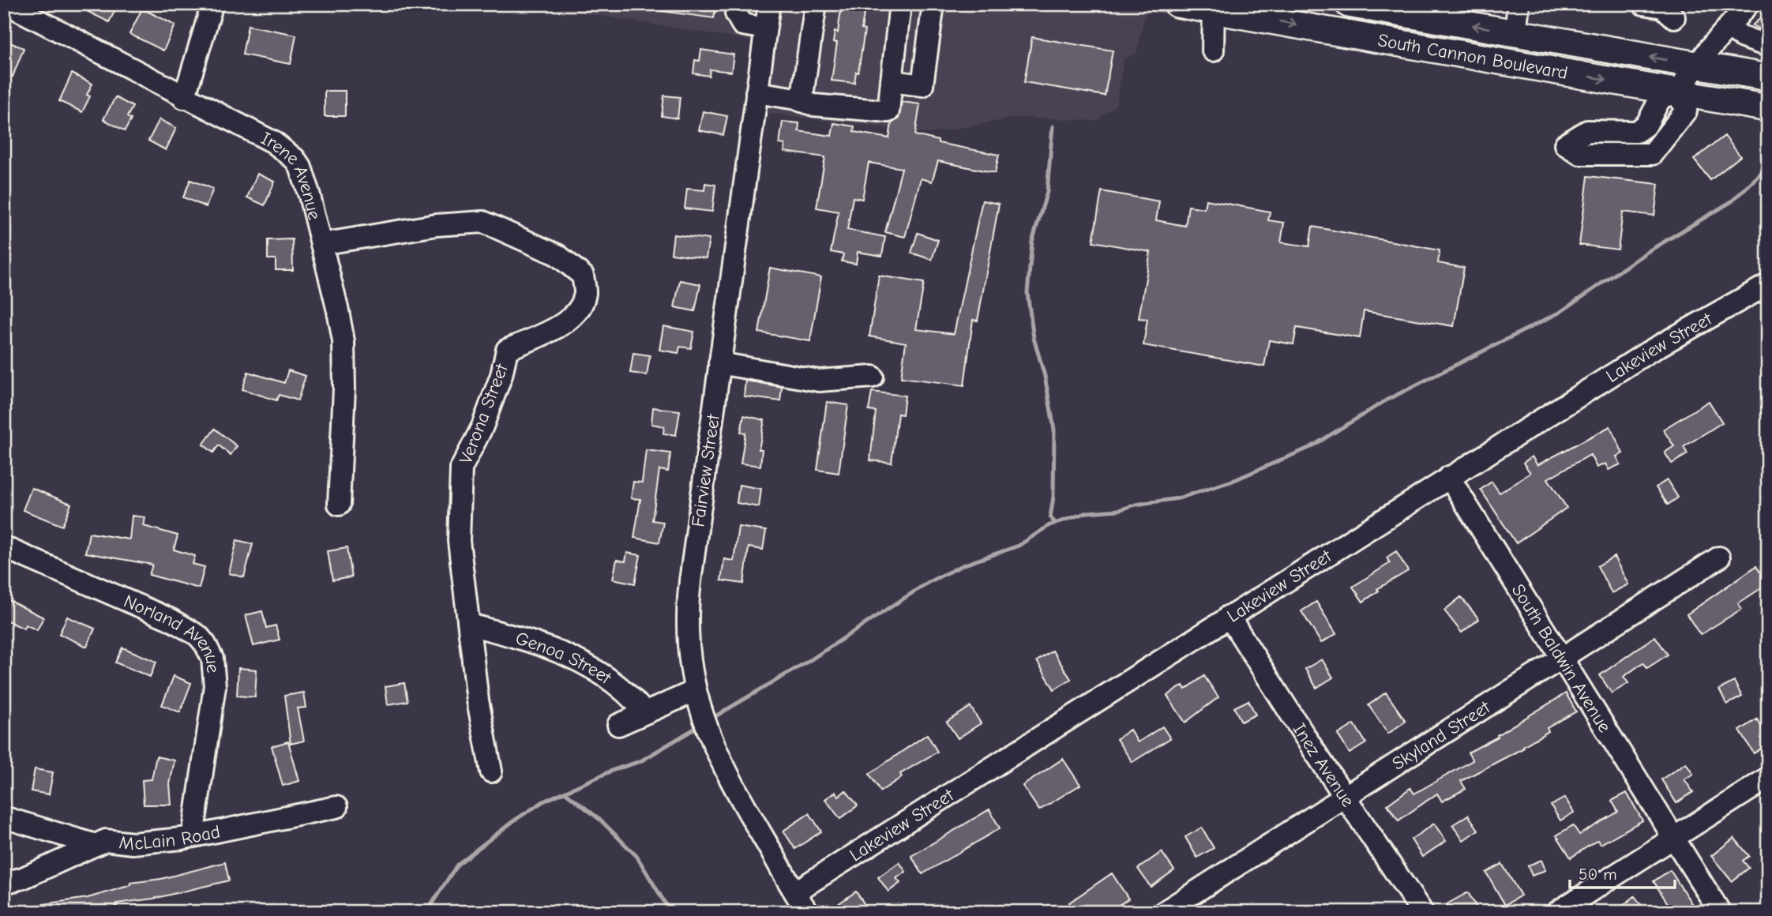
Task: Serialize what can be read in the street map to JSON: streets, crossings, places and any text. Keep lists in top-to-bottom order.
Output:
{
  "streets": {
    "main road": ["South Cannon Boulevard"],
    "street": [
      "Irene Avenue",
      "Lakeview Street",
      "Verona Street",
      "Fairview Street",
      "Norland Avenue",
      "South Baldwin Avenue",
      "Genoa Street",
      "Skyland Street",
      "Inez Avenue",
      "McLain Road"
    ]
  },
  "crossings": [
    ["Irene Avenue", "Verona Street"],
    ["Lakeview Street", "Fairview Street"],
    ["Lakeview Street", "South Baldwin Avenue"],
    ["Lakeview Street", "Inez Avenue"],
    ["Verona Street", "Genoa Street"],
    ["Norland Avenue", "McLain Road"],
    ["South Baldwin Avenue", "Skyland Street"],
    ["Skyland Street", "Inez Avenue"]
  ],
  "scale_bar": "50 m"
}
